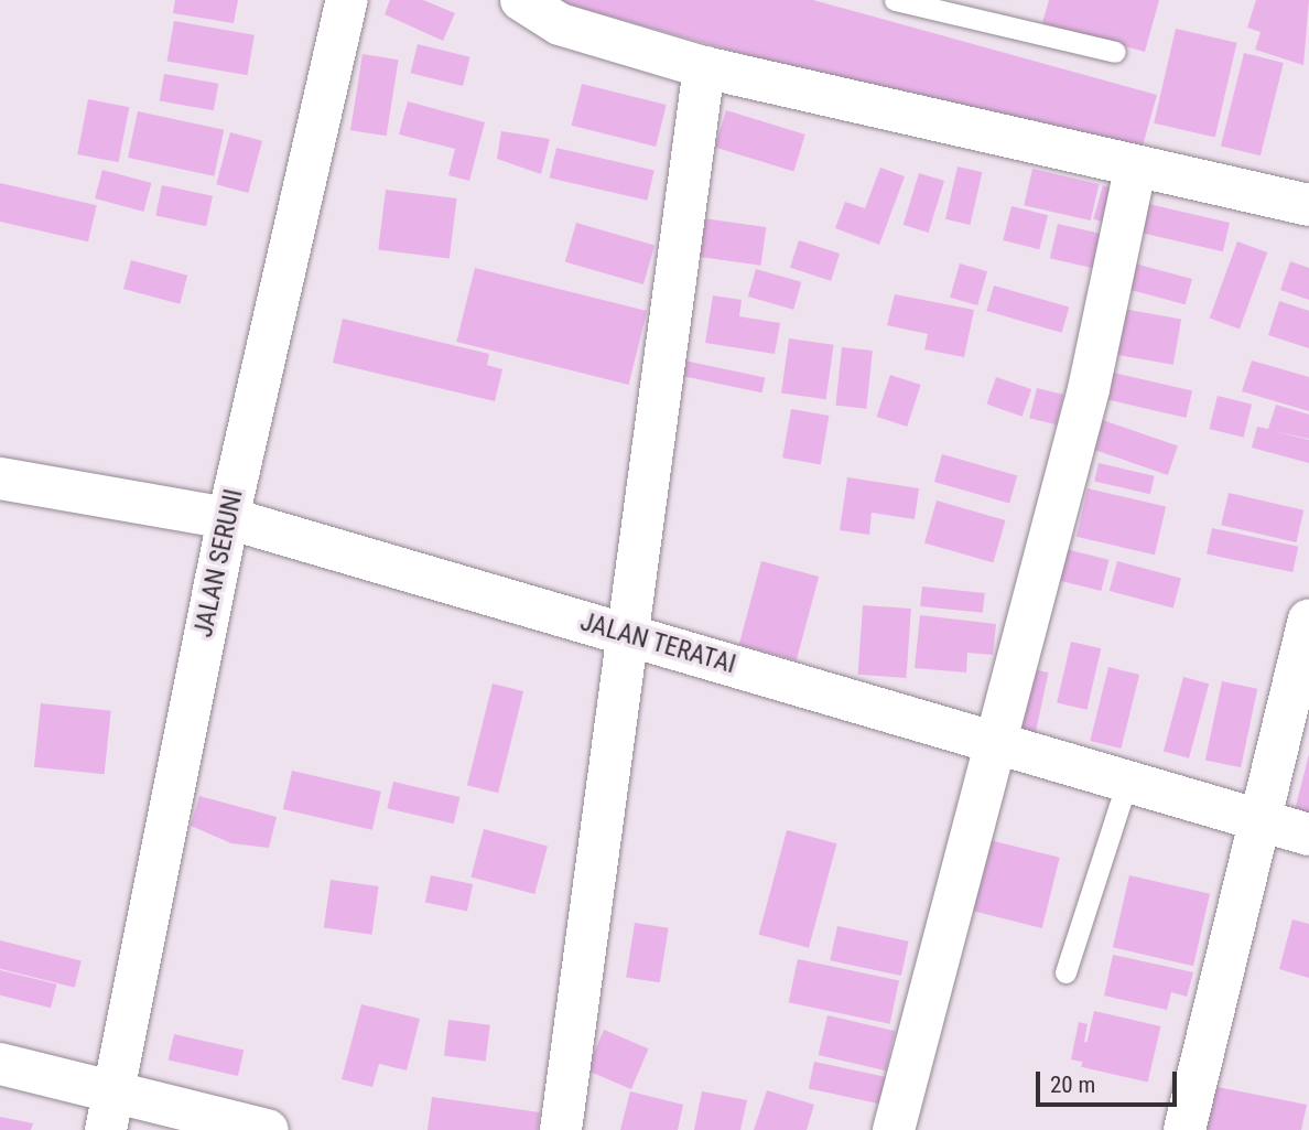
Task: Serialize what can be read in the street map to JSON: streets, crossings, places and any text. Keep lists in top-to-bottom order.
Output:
{
  "streets": {
    "street": ["JALAN SERUNI", "JALAN TERATAI"]
  },
  "crossings": [
    ["JALAN SERUNI", "JALAN TERATAI"]
  ],
  "scale_bar": "20 m"
}
